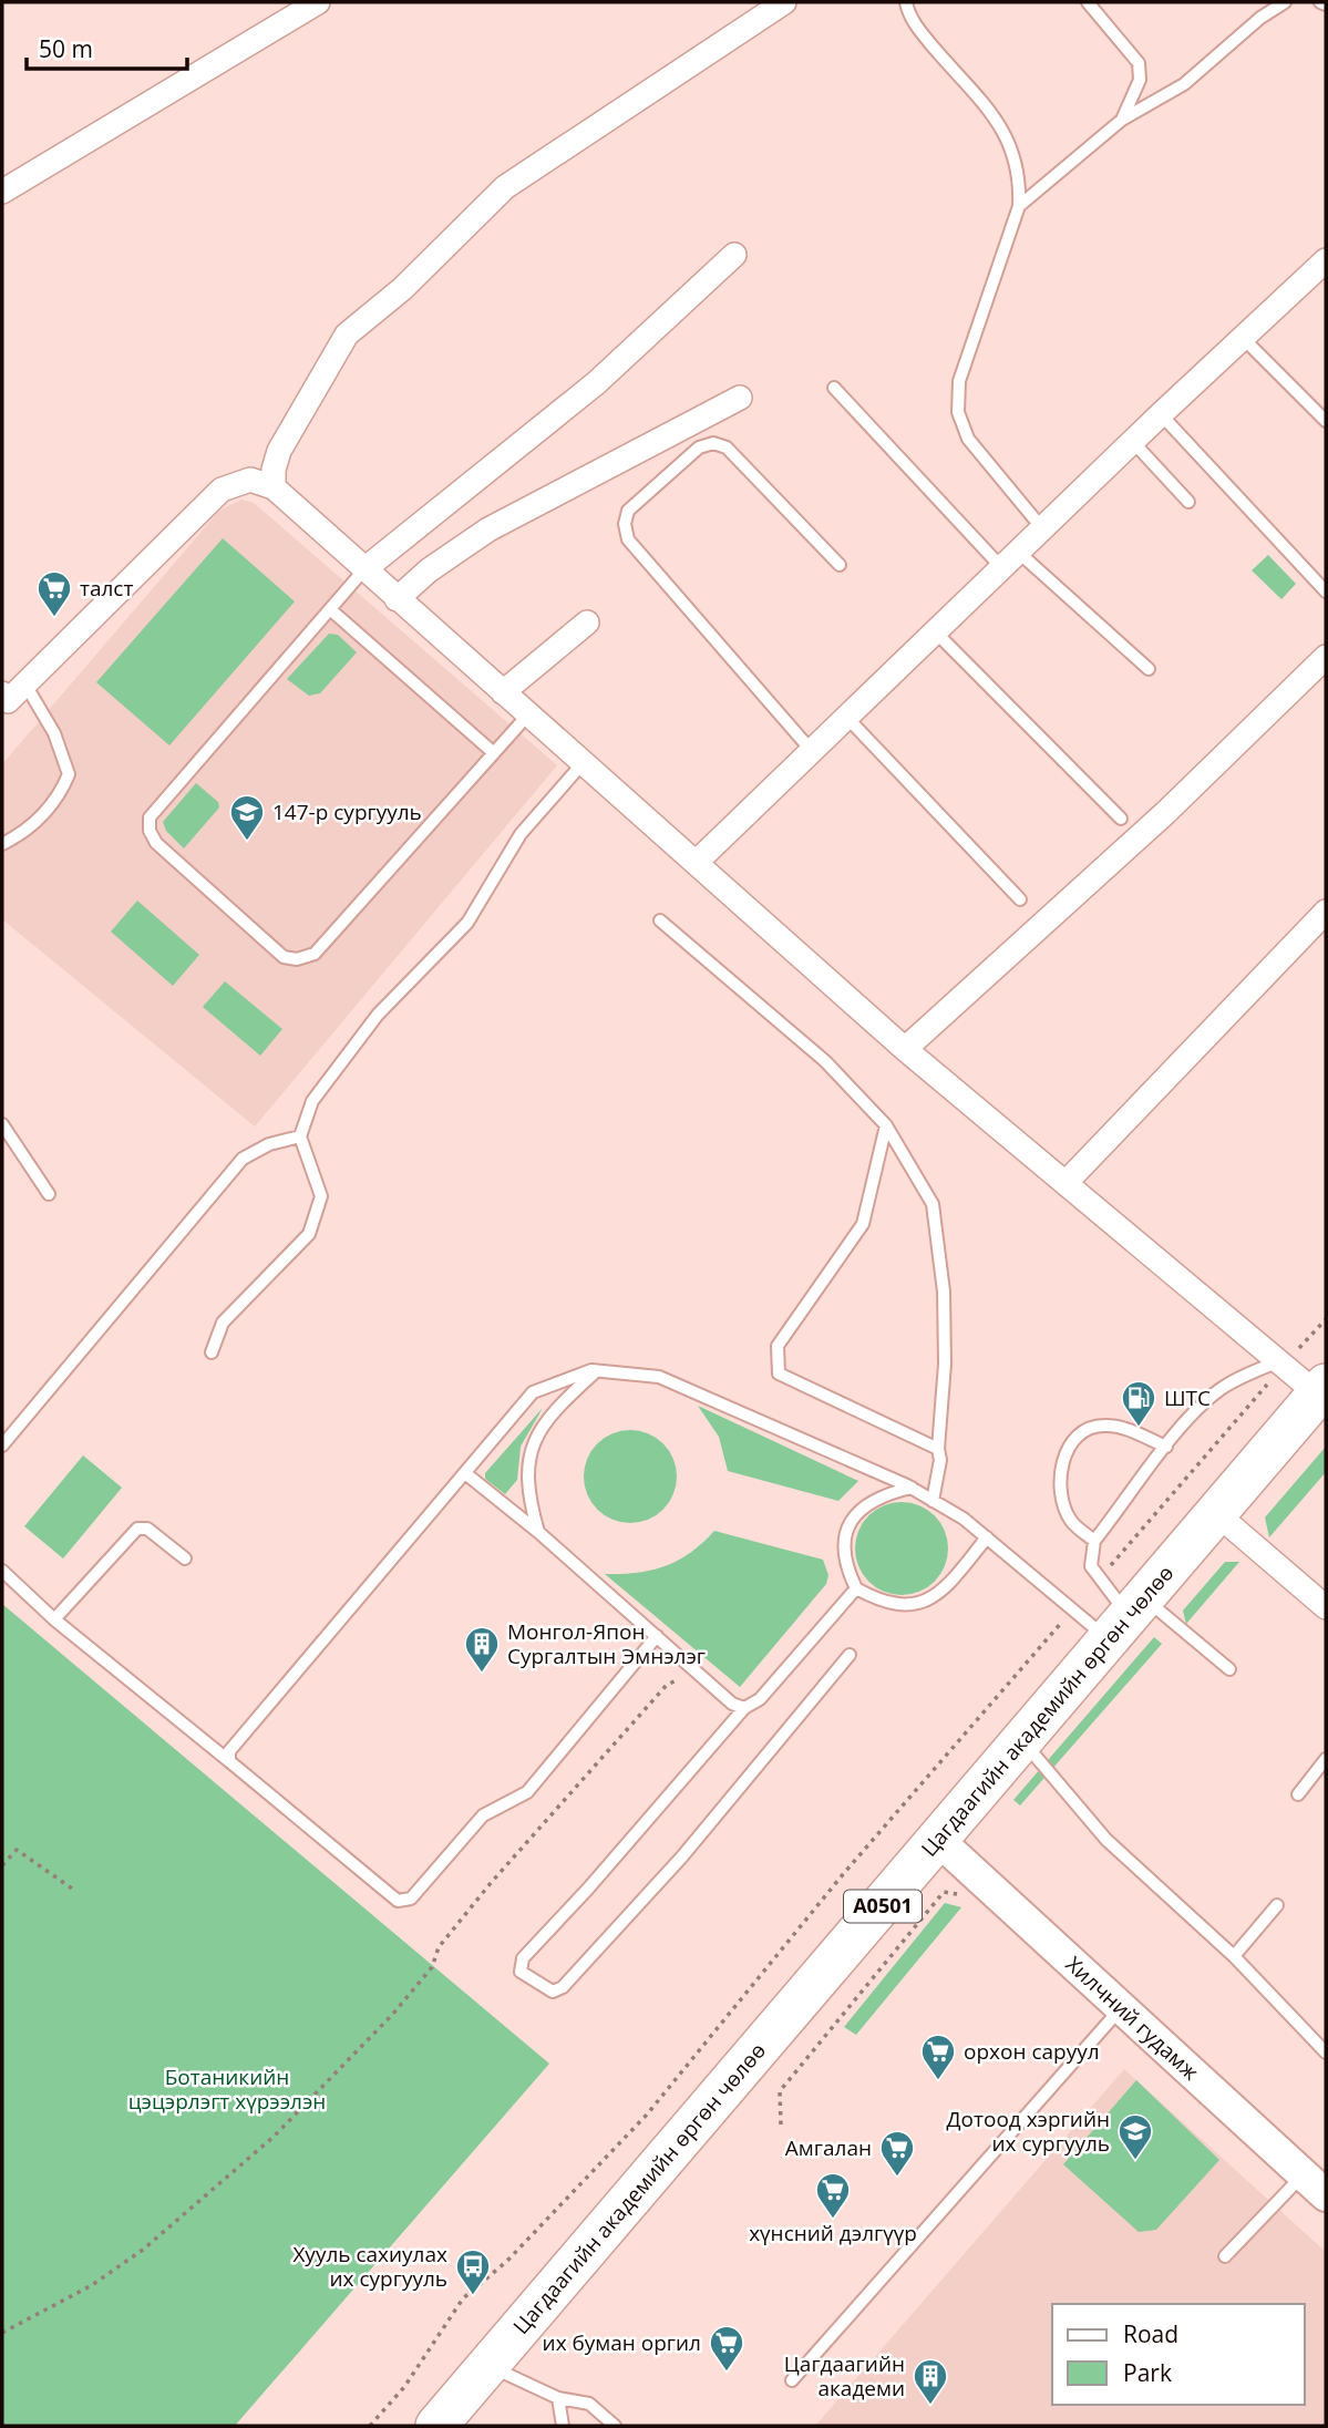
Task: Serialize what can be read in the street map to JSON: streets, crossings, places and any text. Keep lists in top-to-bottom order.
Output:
{
  "streets": {
    "highway": ["Цагдаагийн академийн өргөн чөлөө", "A0501"],
    "main road": ["Хилчний гудамж"]
  },
  "crossings": [
    ["Цагдаагийн академийн өргөн чөлөө", "Хилчний гудамж"]
  ],
  "parks": ["Ботаникийн цэцэрлэгт хүрээлэн"],
  "places": {
    "supermarket": [
      "талст",
      "орхон саруул",
      "Амгалан",
      "хүнсний дэлгүүр",
      "их буман оргил"
    ],
    "school or university": ["147-р сургууль", "Дотоод хэргийн их сургууль"],
    "fuel station": ["ШТС"],
    "building": ["Монгол-Япон Сургалтын Эмнэлэг", "Цагдаагийн академи"],
    "bus stop": ["Хууль сахиулах их сургууль"]
  },
  "legend": ["Road", "Park"],
  "scale_bar": "50 m"
}
